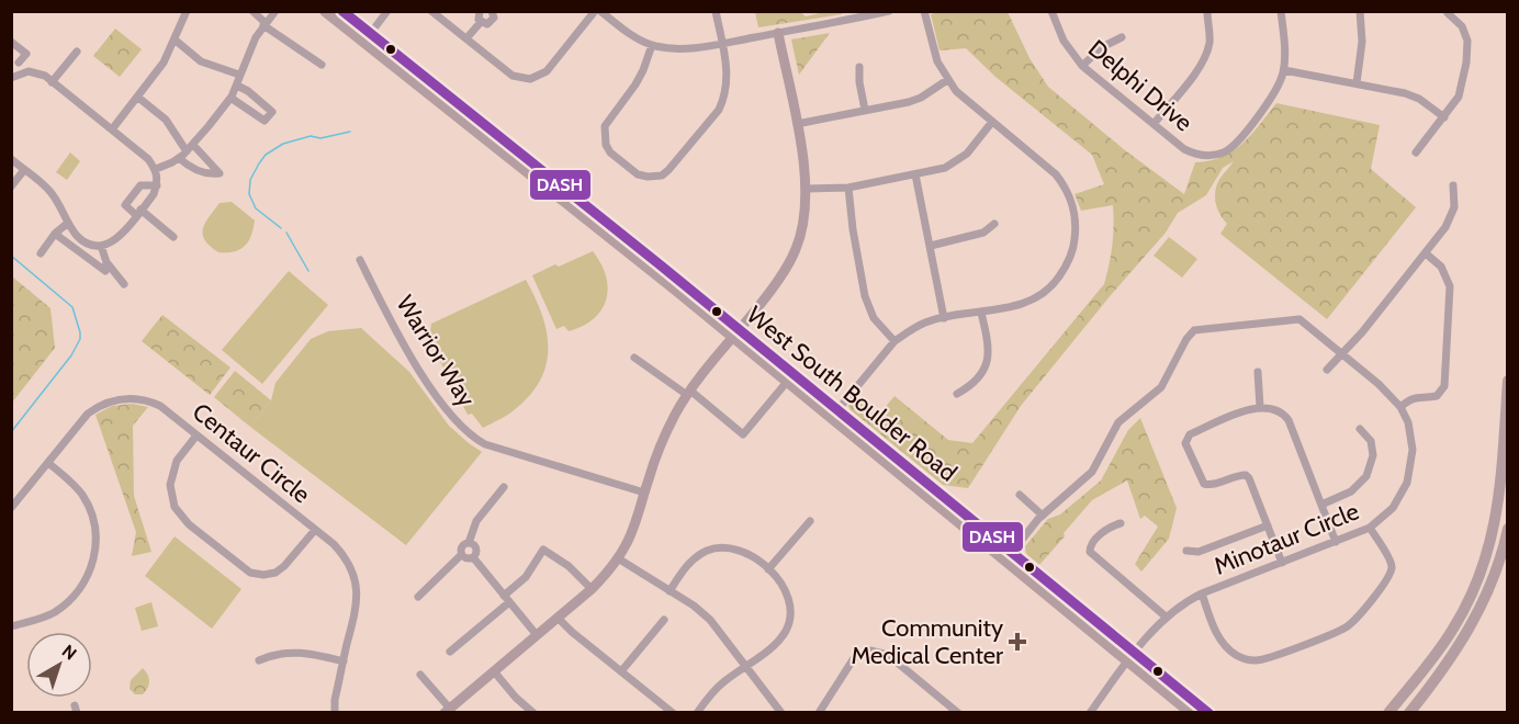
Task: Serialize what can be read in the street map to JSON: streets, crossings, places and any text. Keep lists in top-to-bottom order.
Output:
{
  "streets": {
    "main road": ["West South Boulder Road"],
    "street": [
      "Delphi Drive",
      "Warrior Way",
      "Centaur Circle",
      "Minotaur Circle"
    ]
  },
  "crossings": [
    ["West South Boulder Road", "Minotaur Circle"]
  ],
  "places": {
    "health": ["Community Medical Center"]
  },
  "lines": ["transit line DASH"],
  "north": "top right"
}
